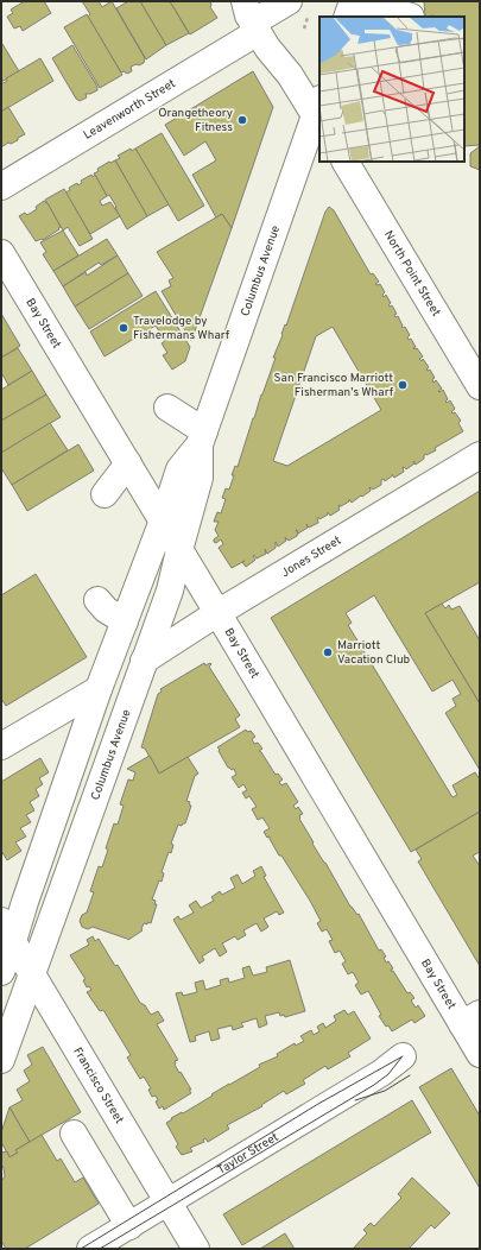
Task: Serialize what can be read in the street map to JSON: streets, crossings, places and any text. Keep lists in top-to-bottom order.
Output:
{
  "streets": {
    "street": [
      "Leavenworth Street",
      "Columbus Avenue",
      "North Point Street",
      "Bay Street",
      "Jones Street",
      "Francisco Street",
      "Taylor Street"
    ]
  },
  "crossings": [
    ["Columbus Avenue", "Bay Street"],
    ["Columbus Avenue", "Jones Street"],
    ["Columbus Avenue", "Francisco Street"],
    ["Bay Street", "Jones Street"],
    ["Francisco Street", "Taylor Street"]
  ],
  "places": [
    "Orangetheory Fitness",
    "Travelodge by Fishermans Wharf",
    "San Francisco Marriott Fisherman's Wharf",
    "Marriott Vacation Club"
  ]
}
